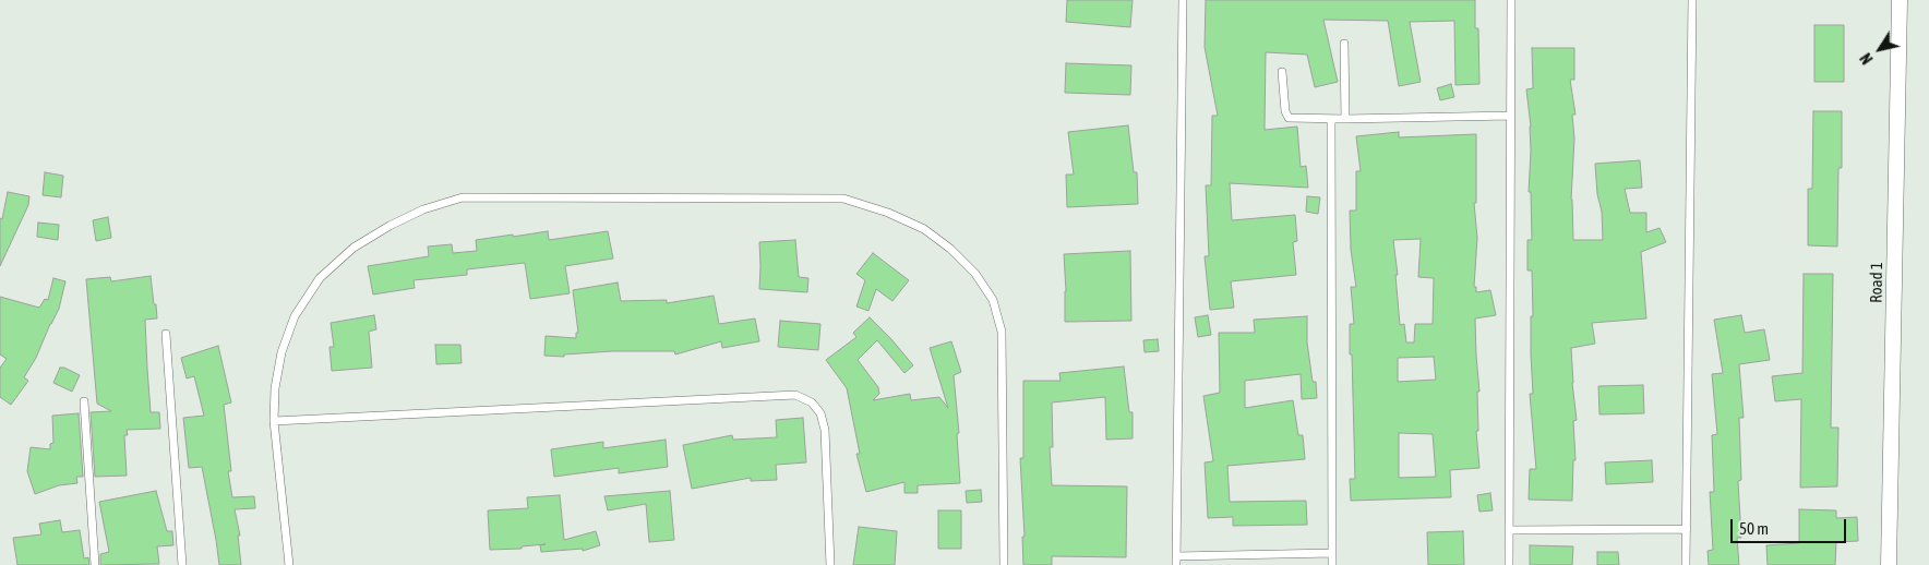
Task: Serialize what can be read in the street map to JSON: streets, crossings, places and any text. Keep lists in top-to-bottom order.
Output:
{
  "streets": {
    "street": ["Road 1"]
  },
  "scale_bar": "50 m",
  "north": "bottom left"
}
